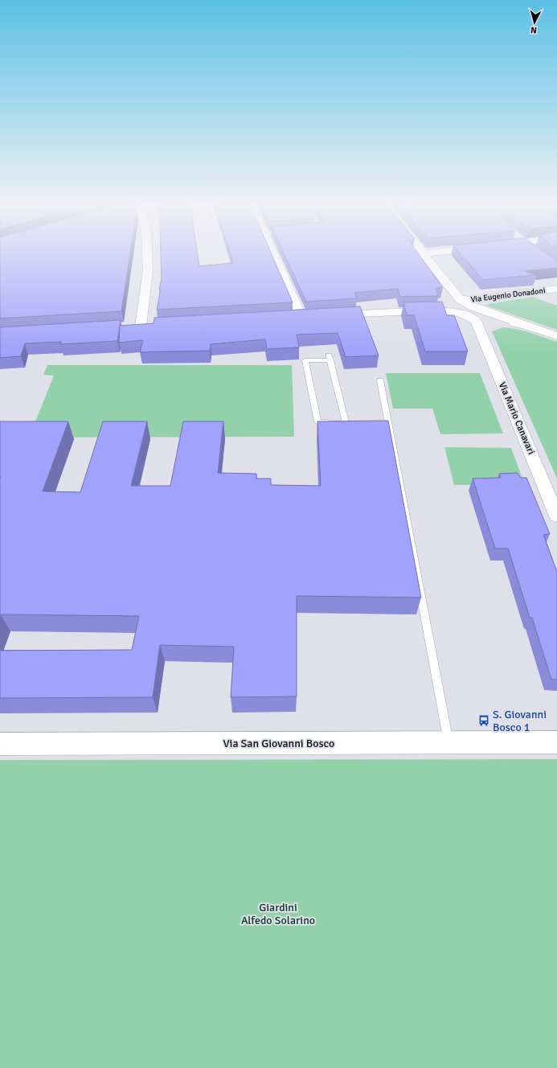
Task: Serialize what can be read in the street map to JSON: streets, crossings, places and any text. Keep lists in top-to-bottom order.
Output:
{
  "streets": {
    "main road": ["Via San Giovanni Bosco"],
    "street": ["Via Eugenio Donadoni", "Via Mario Canavari"]
  },
  "parks": ["Giardini Alfedo Solarino"],
  "places": {
    "bus stop": ["S. Giovanni Bosco 1"]
  },
  "north": "bottom"
}
